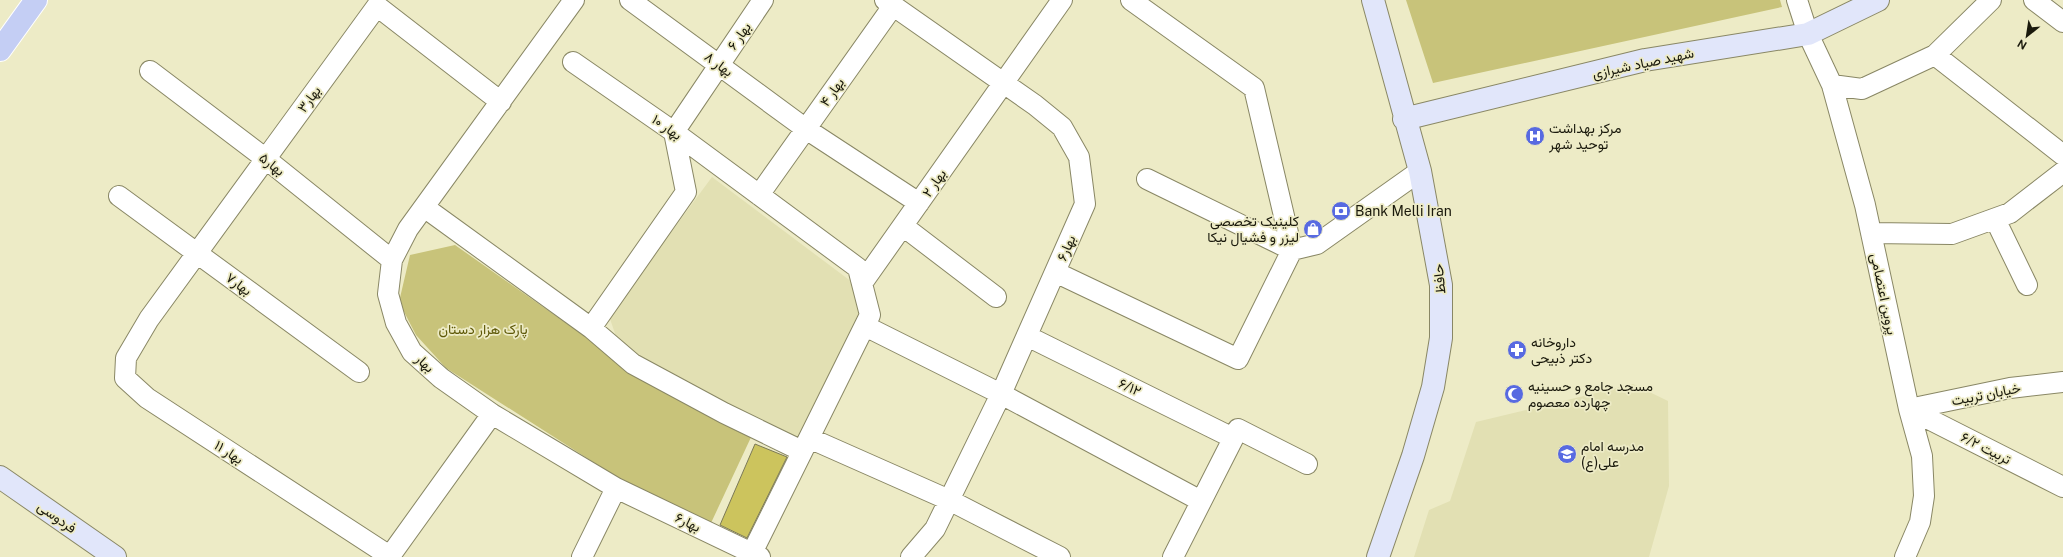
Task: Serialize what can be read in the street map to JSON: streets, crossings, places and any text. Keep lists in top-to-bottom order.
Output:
{
  "streets": {
    "main road": ["شهید صیاد شیرازی", "حافظ", "فردوسی"],
    "street": [
      "بهار ۶",
      "بهار ۸",
      "بهار ۴",
      "بهار۳",
      "بهار ۱۰",
      "بهار۵",
      "بهار ۲",
      "بهار۶",
      "بهار۷",
      "پروین اعتصامی",
      "بهار",
      "۶/۱۲",
      "خیابان تربیت",
      "تربیت ۶/۲",
      "بهار ۱۱"
    ]
  },
  "crossings": [
    ["بهار ۶", "بهار ۸"],
    ["بهار ۶", "بهار ۱۰"],
    ["شهید صیاد شیرازی", "حافظ"],
    ["شهید صیاد شیرازی", "پروین اعتصامی"],
    ["بهار ۸", "بهار ۴"],
    ["بهار ۸", "بهار ۲"],
    ["بهار ۴", "بهار ۱۰"],
    ["بهار ۴", "بهار۶"],
    ["بهار۳", "بهار۵"],
    ["بهار۳", "بهار۷"],
    ["بهار۳", "بهار"],
    ["بهار۳", "بهار ۱۱"],
    ["بهار ۱۰", "بهار ۲"],
    ["بهار ۱۰", "بهار۶"],
    ["بهار۵", "بهار"],
    ["بهار ۲", "بهار۶"],
    ["بهار۶", "بهار"],
    ["بهار۶", "۶/۱۲"],
    ["پروین اعتصامی", "خیابان تربیت"],
    ["پروین اعتصامی", "تربیت ۶/۲"],
    ["خیابان تربیت", "تربیت ۶/۲"]
  ],
  "parks": ["پارک هزار دستان"],
  "places": {
    "hospital": ["مرکز بهداشت توحید شهر"],
    "bank": ["Bank Melli Iran"],
    "shop": ["کلینیک تخصصی لیزر و فشیال نیکا"],
    "pharmacy": ["داروخانه دکتر ذبیحی"],
    "mosque": ["مسجد جامع و حسینیه چهارده معصوم"],
    "school or university": ["مدرسه امام علی(ع)"]
  },
  "north": "bottom left"
}
